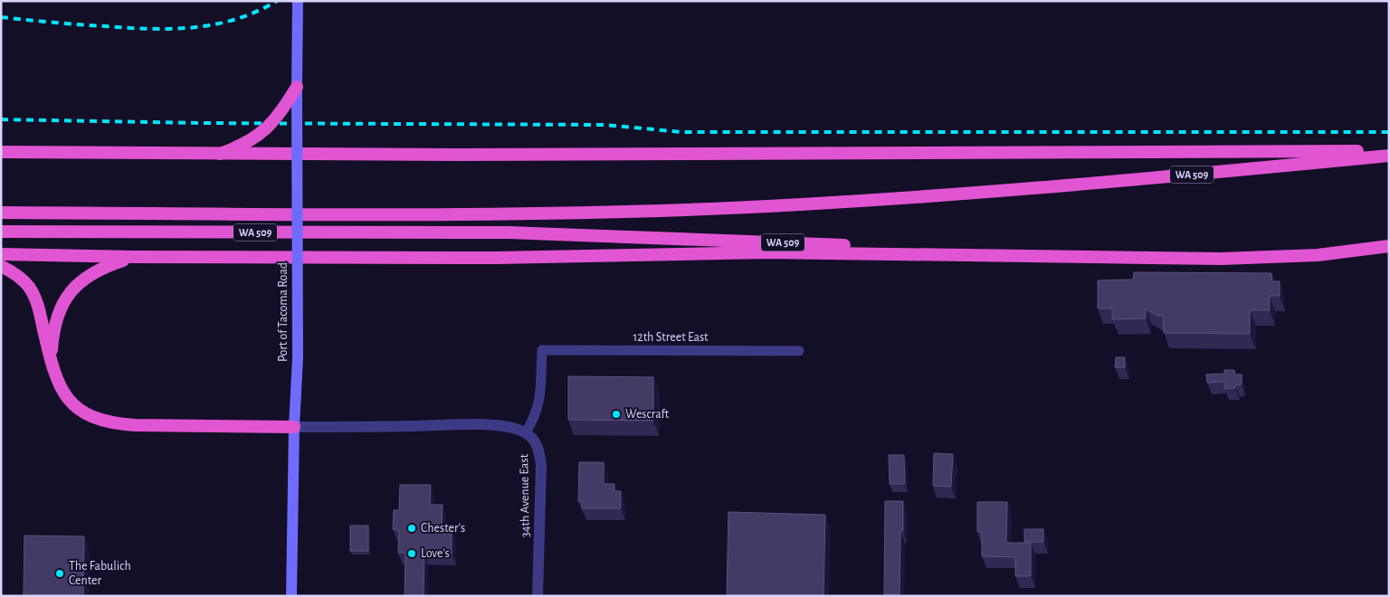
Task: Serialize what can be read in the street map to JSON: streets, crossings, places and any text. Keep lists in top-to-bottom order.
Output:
{
  "streets": {
    "highway": ["WA 509"],
    "main road": ["Port of Tacoma Road"],
    "street": ["12th Street East", "34th Avenue East"]
  },
  "crossings": [
    ["12th Street East", "34th Avenue East"]
  ],
  "places": [
    "Wescraft",
    "Chester's",
    "Love's",
    "The Fabulich Center"
  ]
}
